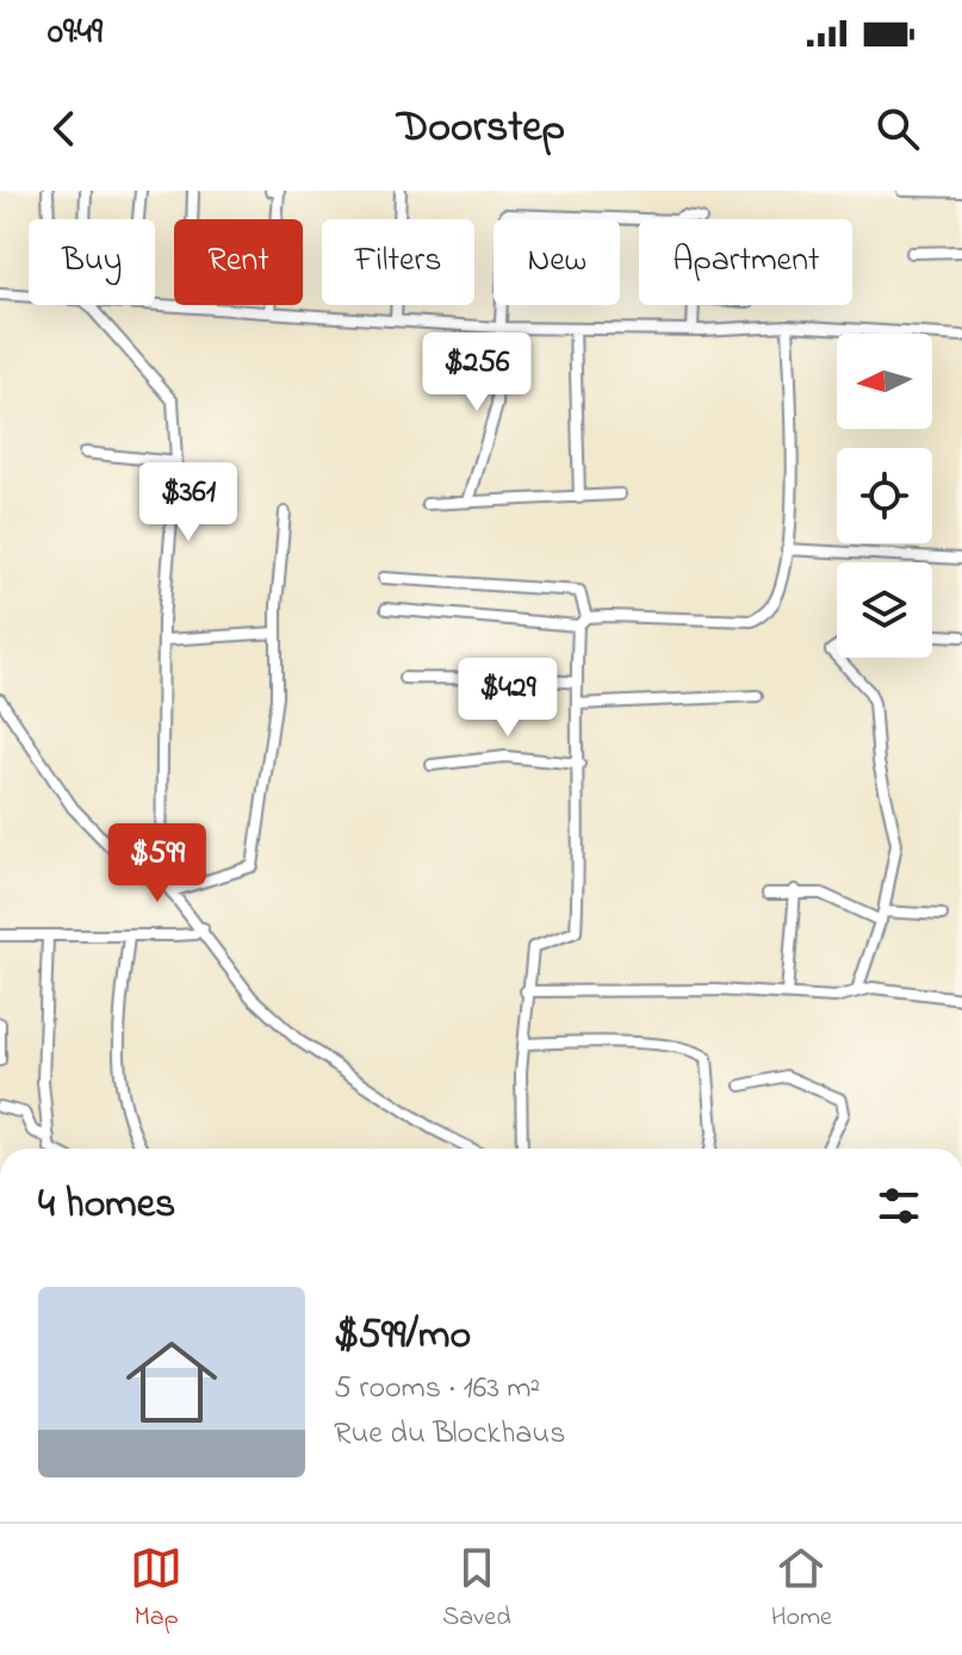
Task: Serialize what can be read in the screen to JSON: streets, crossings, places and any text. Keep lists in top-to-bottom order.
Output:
{
  "north": "left",
  "page": {
    "status": "09:49",
    "header": "Doorstep",
    "chip": [
      "Buy",
      "Rent",
      "Filters",
      "New",
      "Apartment"
    ],
    "price": [
      "$256",
      "$361",
      "$429",
      "$599"
    ],
    "heading": "4 homes",
    "list": [
      {
        "name": "$599/mo",
        "note": "5 rooms · 163 m² · Rue du Blockhaus"
      }
    ],
    "tabs": ["Map", "Saved", "Home"]
  }
}
